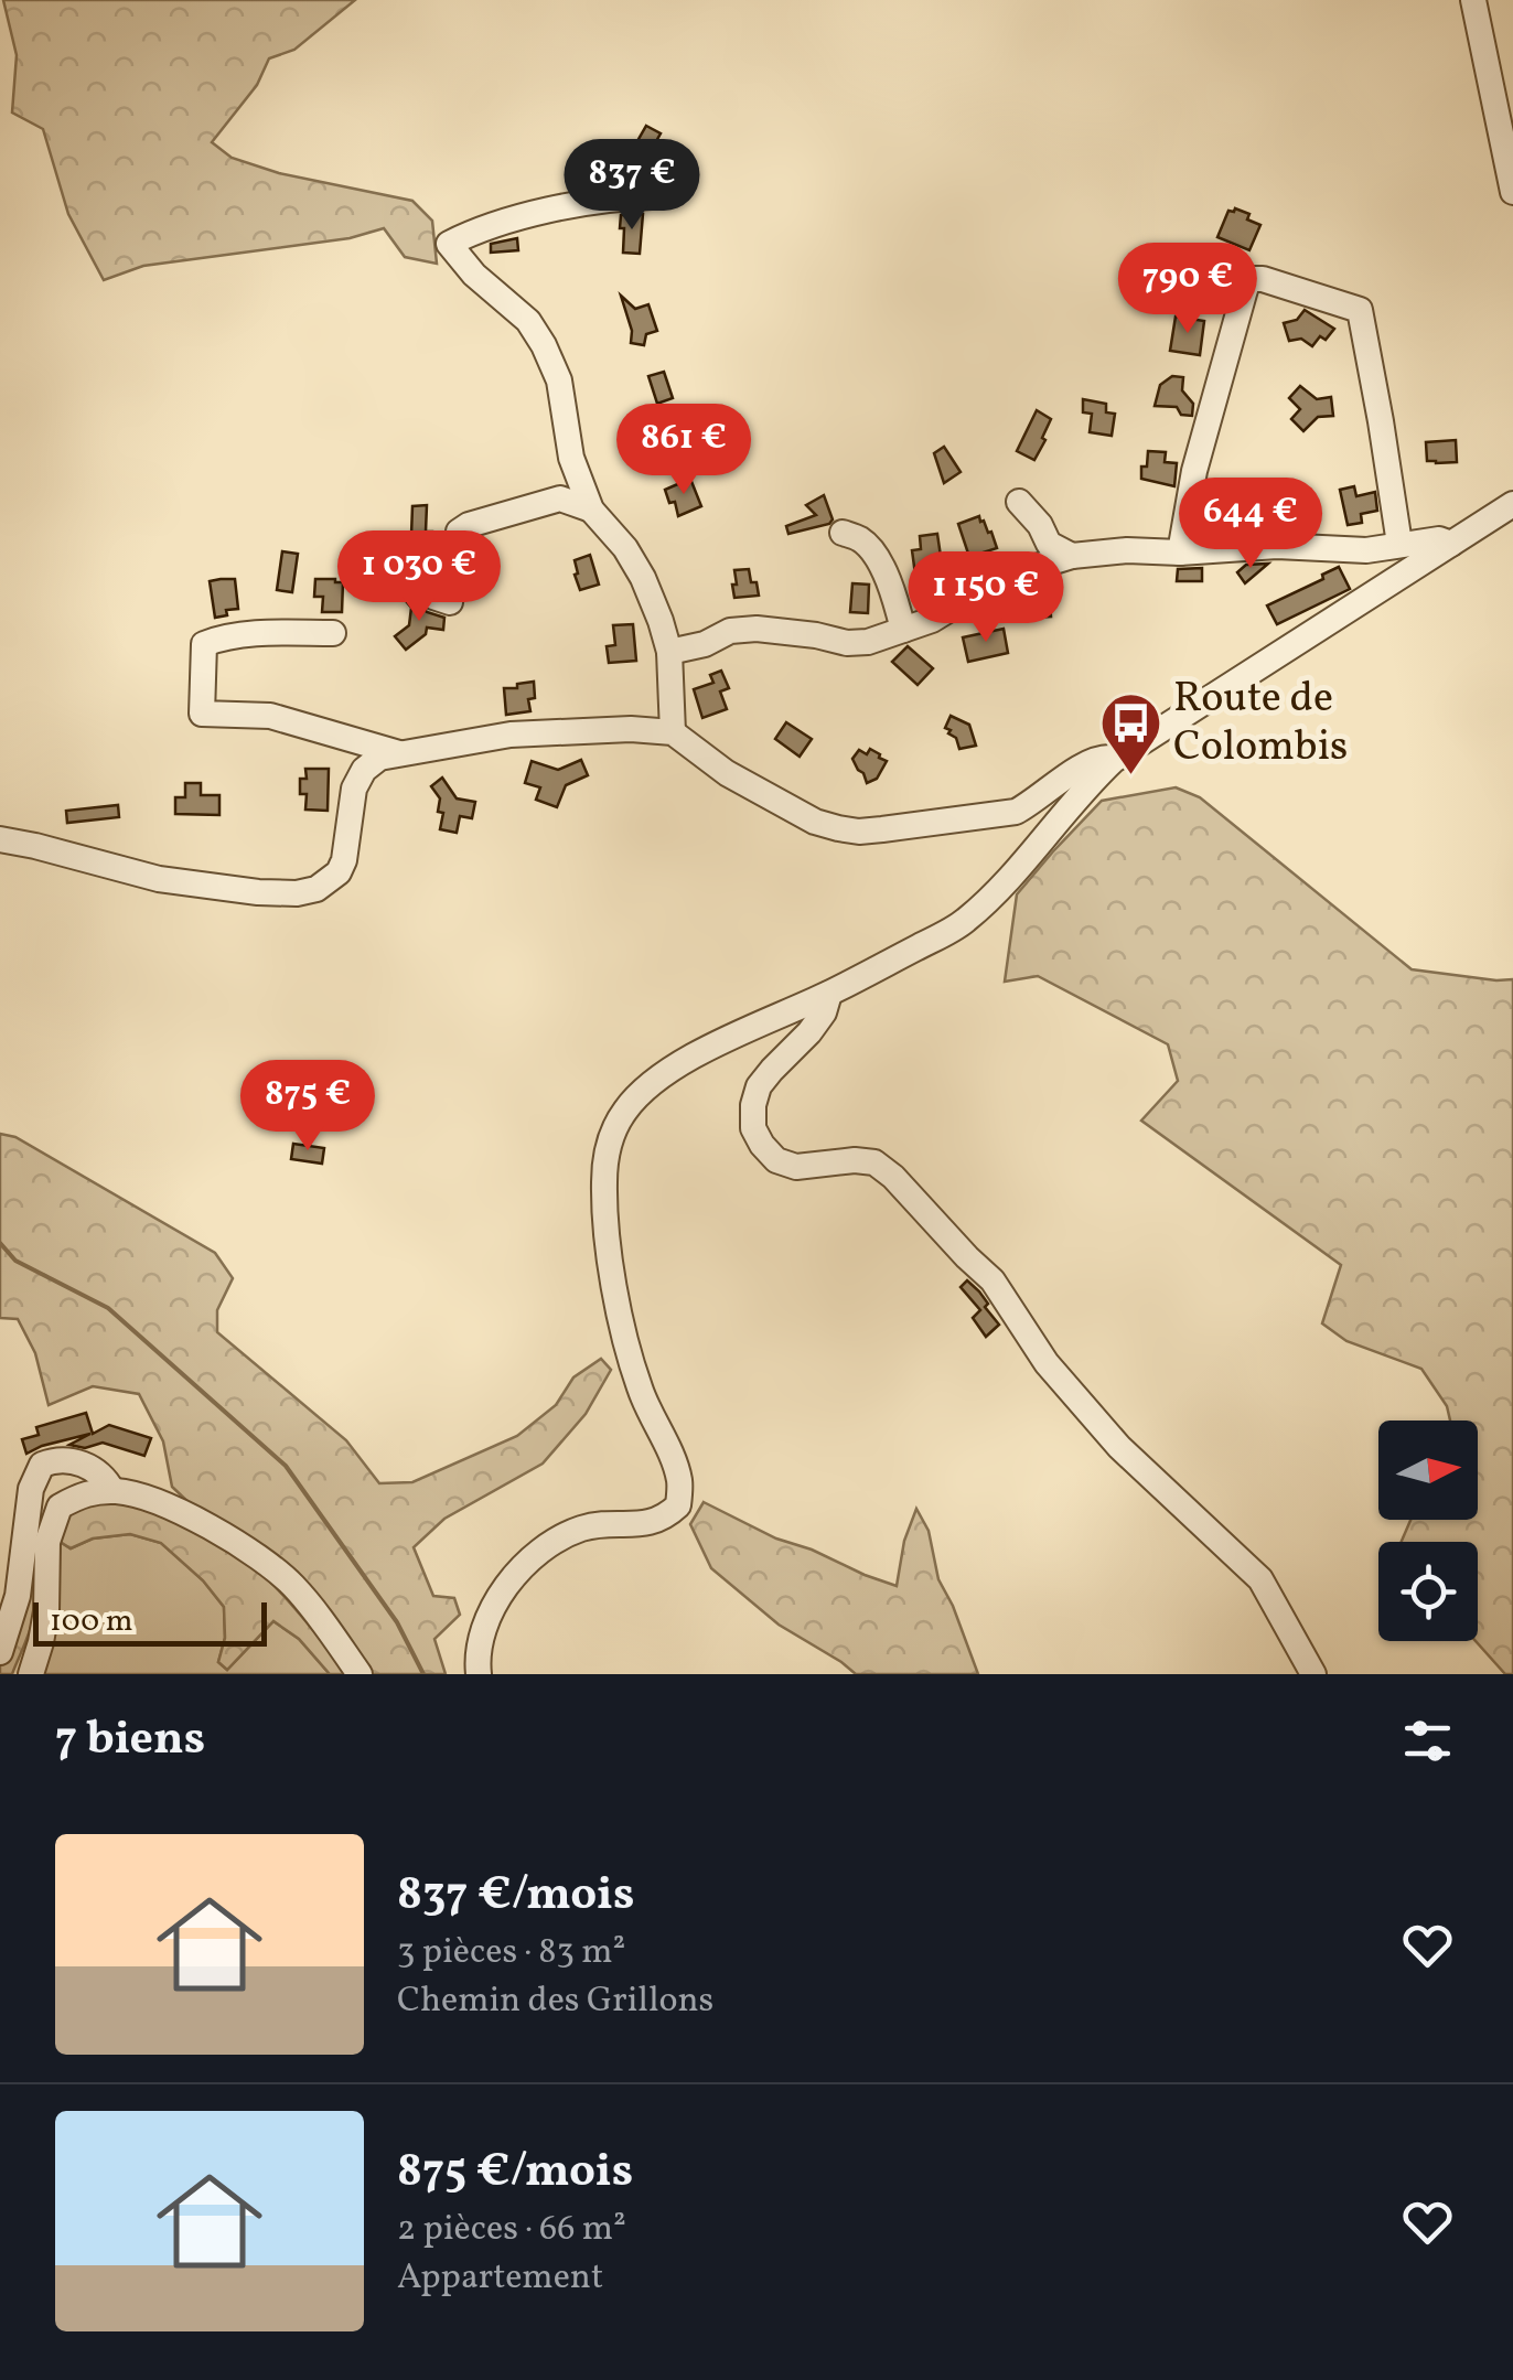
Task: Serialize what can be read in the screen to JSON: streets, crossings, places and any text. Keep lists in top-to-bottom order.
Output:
{
  "places": {
    "bus stop": ["Route de Colombis"]
  },
  "scale_bar": "100 m",
  "north": "right",
  "page": {
    "price": [
      "837 €",
      "790 €",
      "861 €",
      "644 €",
      "1 030 €",
      "1 150 €",
      "875 €"
    ],
    "scale": "100 m",
    "heading": "7 biens",
    "list": [
      {
        "name": "837 €/mois",
        "note": "3 pièces · 83 m² · Chemin des Grillons"
      },
      {
        "name": "875 €/mois",
        "note": "2 pièces · 66 m² · Appartement"
      }
    ]
  }
}
